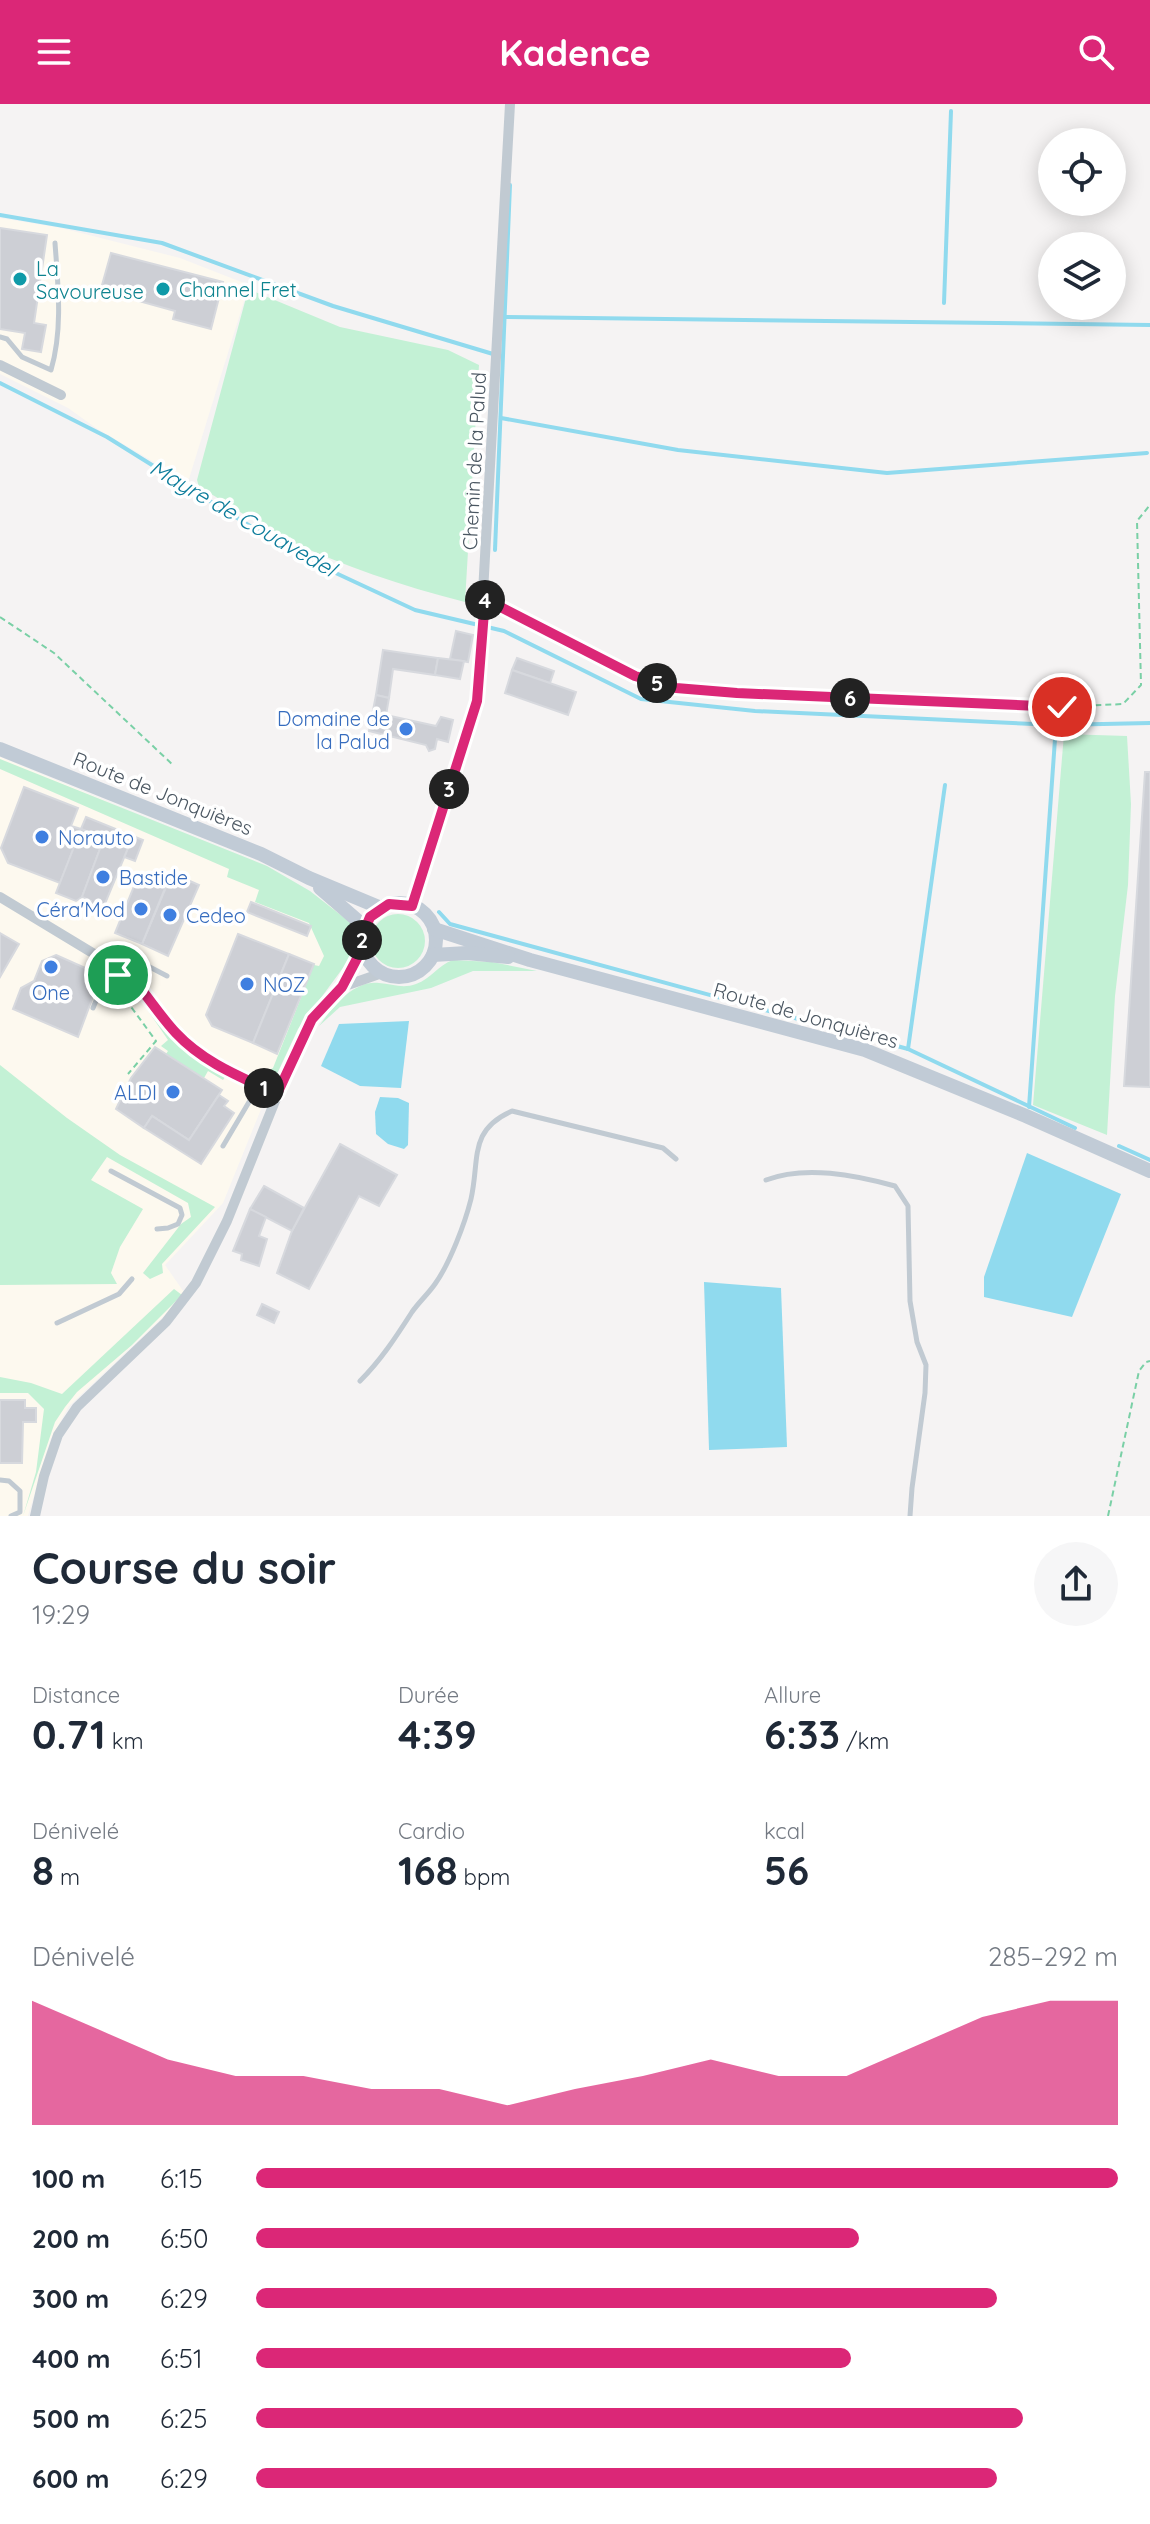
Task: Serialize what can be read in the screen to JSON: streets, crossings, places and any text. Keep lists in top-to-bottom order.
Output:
{
  "streets": {
    "main road": ["Route de Jonquières"],
    "street": ["Chemin de la Palud"]
  },
  "crossings": [
    ["Chemin de la Palud", "Route de Jonquières"]
  ],
  "water": ["Mayre de Couavedel"],
  "places": [
    "La Savoureuse",
    "Channel Fret",
    "Domaine de la Palud",
    "Norauto",
    "Bastide",
    "Céra'Mod",
    "Cedeo",
    "One",
    "NOZ",
    "ALDI"
  ],
  "page": {
    "header": "Kadence",
    "pins": [
      "4",
      "5",
      "6",
      "3",
      "2",
      "1"
    ],
    "heading": ["Course du soir", "19:29"],
    "stats": [
      ["Distance", "0.71 km"],
      ["Durée", "4:39"],
      ["Allure", "6:33 /km"],
      ["Dénivelé", "8 m"],
      ["Cardio", "168 bpm"],
      ["kcal", "56"]
    ],
    "chart": ["Dénivelé", "285–292 m"],
    "list": [
      {
        "name": "100 m",
        "note": "6:15"
      },
      {
        "name": "200 m",
        "note": "6:50"
      },
      {
        "name": "300 m",
        "note": "6:29"
      },
      {
        "name": "400 m",
        "note": "6:51"
      },
      {
        "name": "500 m",
        "note": "6:25"
      },
      {
        "name": "600 m",
        "note": "6:29"
      }
    ]
  }
}
